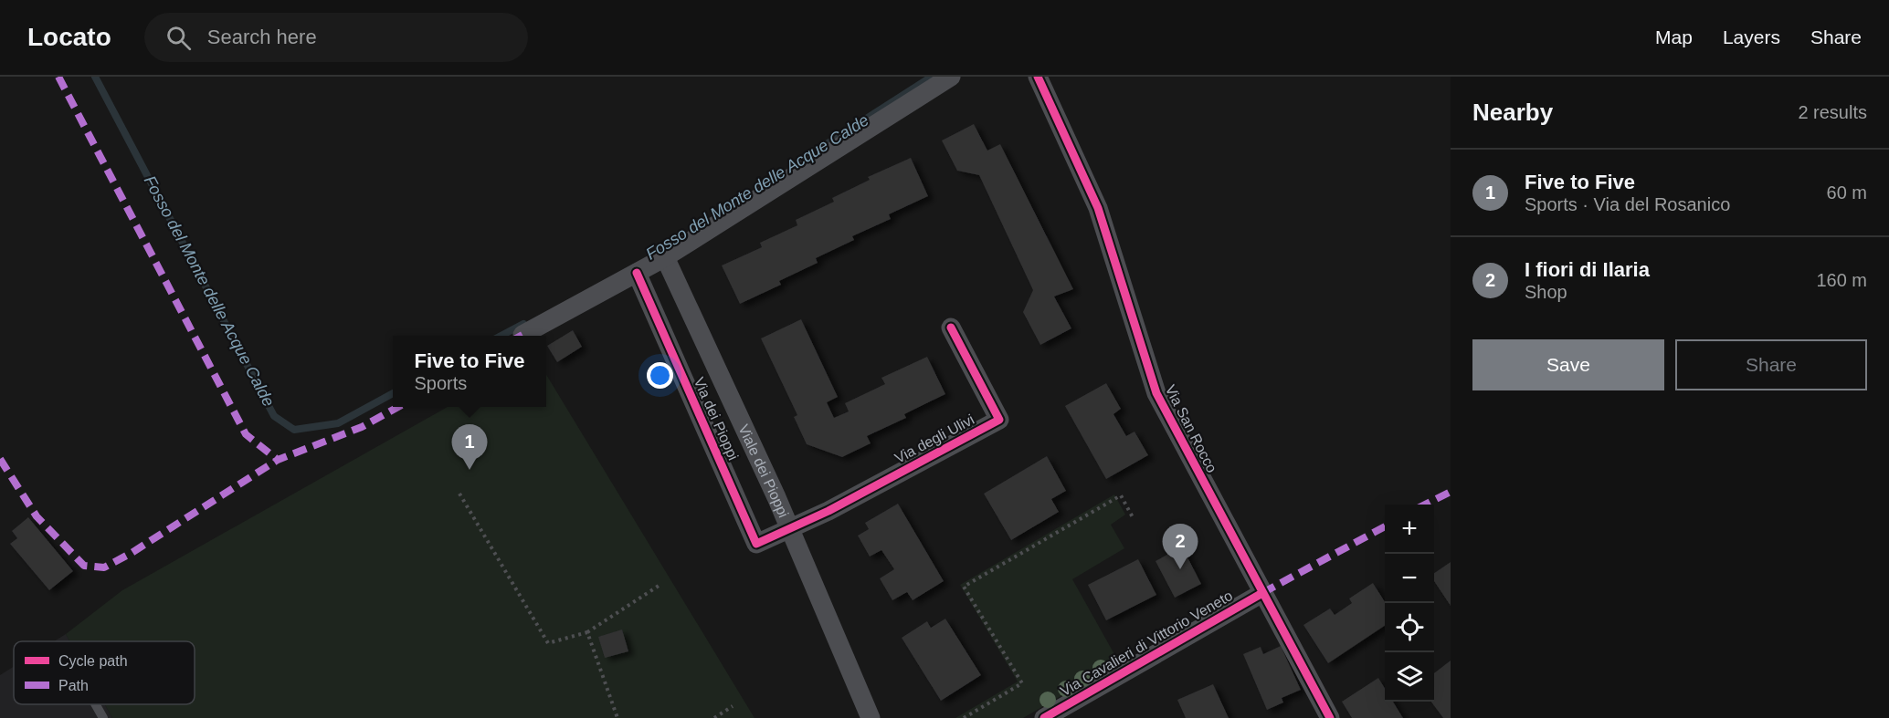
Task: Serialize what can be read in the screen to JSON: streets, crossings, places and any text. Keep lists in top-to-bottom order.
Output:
{
  "streets": {
    "street": [
      "Via dei Pioppi",
      "Via San Rocco",
      "Via degli Ulivi",
      "Viale dei Pioppi",
      "Via Cavalieri di Vittorio Veneto"
    ]
  },
  "crossings": [
    ["Via dei Pioppi", "Via degli Ulivi"],
    ["Via dei Pioppi", "Viale dei Pioppi"],
    ["Via San Rocco", "Via Cavalieri di Vittorio Veneto"],
    ["Via degli Ulivi", "Viale dei Pioppi"]
  ],
  "water": ["Fosso del Monte delle Acque Calde"],
  "legend": ["Cycle path", "Path"],
  "page": {
    "header": "Locato",
    "search": "Search here",
    "nav": ["Map", "Layers", "Share"],
    "heading": ["Nearby", "2 results"],
    "list": [
      {
        "mark": "1",
        "name": "Five to Five",
        "note": "Sports · Via del Rosanico",
        "value": "60 m"
      },
      {
        "mark": "2",
        "name": "I fiori di Ilaria",
        "note": "Shop",
        "value": "160 m"
      }
    ],
    "buttons": ["Save", "Share"],
    "popup": ["Five to Five", "Sports"],
    "pins": ["1", "2"],
    "map_buttons": ["+", "−"]
  }
}
